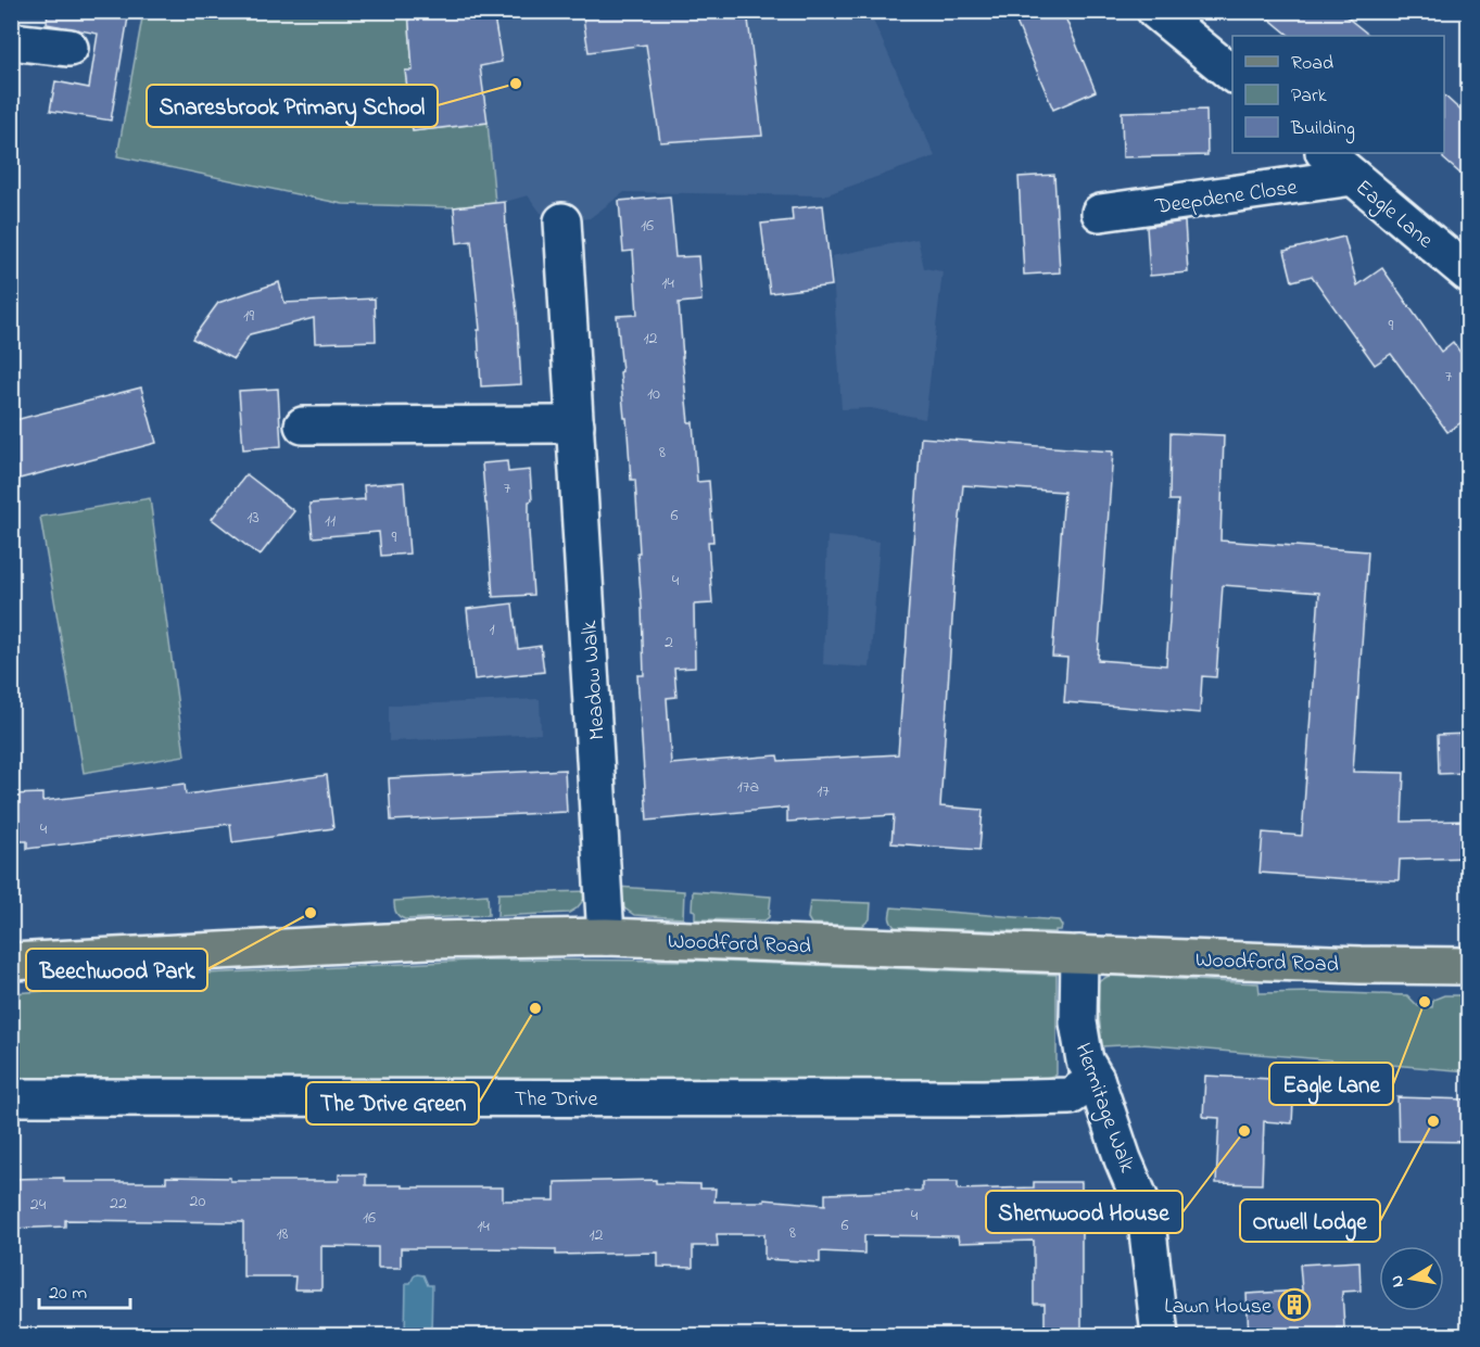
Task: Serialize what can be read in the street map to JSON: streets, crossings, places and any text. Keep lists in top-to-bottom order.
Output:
{
  "streets": {
    "main road": ["Woodford Road"],
    "street": [
      "Deepdene Close",
      "Eagle Lane",
      "Meadow Walk",
      "The Drive",
      "Hermitage Walk"
    ]
  },
  "crossings": [
    ["Deepdene Close", "Eagle Lane"],
    ["Meadow Walk", "Woodford Road"],
    ["Woodford Road", "Hermitage Walk"],
    ["The Drive", "Hermitage Walk"]
  ],
  "places": {
    "other": [
      "Snaresbrook Primary School",
      "Beechwood Park",
      "Eagle Lane",
      "The Drive Green",
      "Orwell Lodge",
      "Shernwood House"
    ],
    "building": ["Lawn House"]
  },
  "house_numbers": [
    "16",
    "14",
    "19",
    "9",
    "12",
    "7",
    "10",
    "8",
    "7",
    "6",
    "13",
    "11",
    "9",
    "4",
    "1",
    "2",
    "17a",
    "17",
    "4",
    "20",
    "22",
    "24",
    "4",
    "16",
    "6",
    "14",
    "8",
    "18",
    "12"
  ],
  "legend": ["Road", "Park", "Building"],
  "scale_bar": "20 m",
  "north": "left"
}
